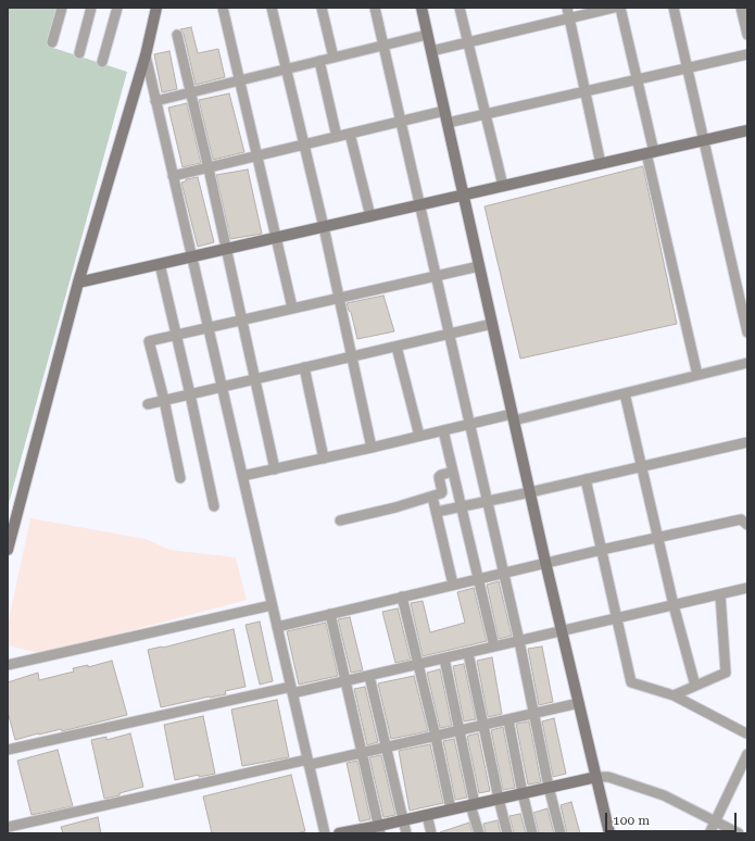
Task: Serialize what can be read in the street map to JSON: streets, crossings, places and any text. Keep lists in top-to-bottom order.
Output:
{
  "scale_bar": "100 m"
}
